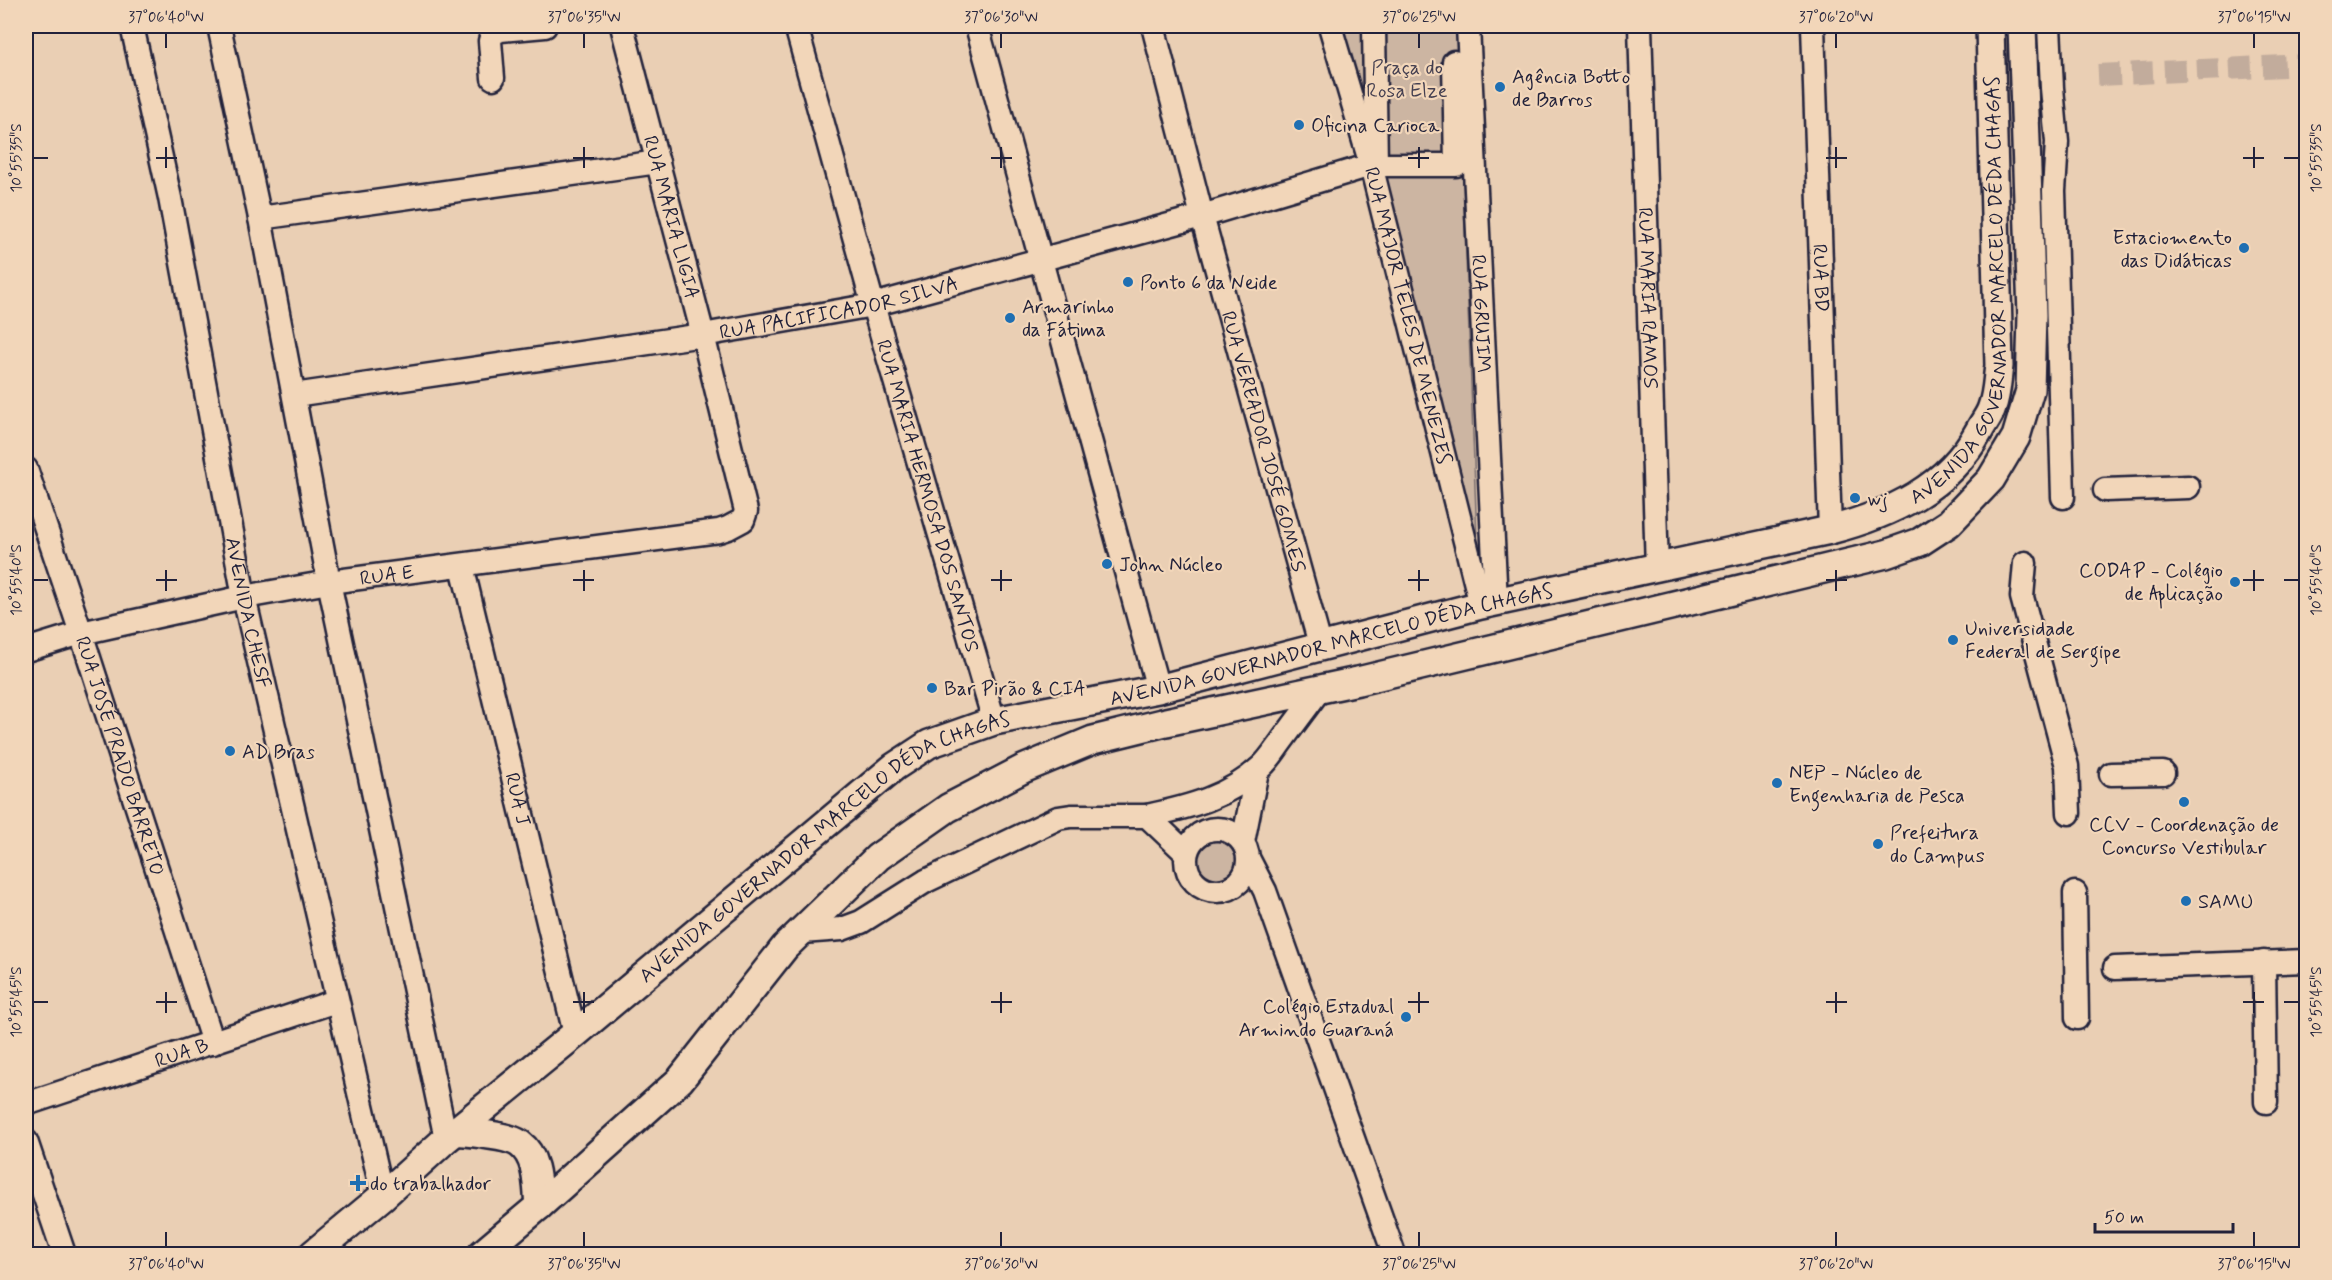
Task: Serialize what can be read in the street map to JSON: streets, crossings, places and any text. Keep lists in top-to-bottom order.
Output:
{
  "streets": {
    "main road": ["AVENIDA GOVERNADOR MARCELO DÉDA CHAGAS"],
    "street": [
      "RUA MARIA LIGIA",
      "RUA BD",
      "RUA MARIA RAMOS",
      "RUA PACIFICADOR SILVA",
      "RUA GRUJIM",
      "RUA MAJOR TELES DE MENEZES",
      "RUA VEREADOR JOSÉ GOMES",
      "RUA MARIA HERMOSA DOS SANTOS",
      "RUA E",
      "AVENIDA CHESF",
      "RUA JOSÉ PRADO BARRETO",
      "RUA J",
      "RUA B"
    ]
  },
  "crossings": [
    ["RUA MARIA LIGIA", "RUA PACIFICADOR SILVA"],
    ["RUA MARIA LIGIA", "RUA E"],
    ["RUA BD", "AVENIDA GOVERNADOR MARCELO DÉDA CHAGAS"],
    ["AVENIDA GOVERNADOR MARCELO DÉDA CHAGAS", "RUA MARIA RAMOS"],
    ["AVENIDA GOVERNADOR MARCELO DÉDA CHAGAS", "RUA GRUJIM"],
    ["AVENIDA GOVERNADOR MARCELO DÉDA CHAGAS", "RUA MAJOR TELES DE MENEZES"],
    ["AVENIDA GOVERNADOR MARCELO DÉDA CHAGAS", "RUA VEREADOR JOSÉ GOMES"],
    ["AVENIDA GOVERNADOR MARCELO DÉDA CHAGAS", "RUA MARIA HERMOSA DOS SANTOS"],
    ["AVENIDA GOVERNADOR MARCELO DÉDA CHAGAS", "AVENIDA CHESF"],
    ["AVENIDA GOVERNADOR MARCELO DÉDA CHAGAS", "RUA J"],
    ["RUA PACIFICADOR SILVA", "RUA MAJOR TELES DE MENEZES"],
    ["RUA PACIFICADOR SILVA", "RUA VEREADOR JOSÉ GOMES"],
    ["RUA PACIFICADOR SILVA", "RUA MARIA HERMOSA DOS SANTOS"],
    ["RUA GRUJIM", "RUA MAJOR TELES DE MENEZES"],
    ["RUA E", "AVENIDA CHESF"],
    ["RUA E", "RUA JOSÉ PRADO BARRETO"],
    ["RUA E", "RUA J"],
    ["AVENIDA CHESF", "RUA B"],
    ["RUA JOSÉ PRADO BARRETO", "RUA B"]
  ],
  "parks": ["Praça do Rosa Elze"],
  "places": {
    "other": [
      "Agência Botto de Barros",
      "Oficina Carioca",
      "Estaciomento das Didáticas",
      "Ponto 6 da Neide",
      "Armarinho da Fátima",
      "wj",
      "John Núcleo",
      "CODAP - Colégio de Aplicação",
      "Universidade Federal de Sergipe",
      "Bar Pirão & CIA",
      "AD Bras",
      "NEP - Núcleo de Engenharia de Pesca",
      "CCV - Coordenação de Concurso Vestibular",
      "Prefeitura do Campus",
      "SAMU",
      "Colégio Estadual Armindo Guaraná"
    ],
    "health": ["do trabalhador"]
  },
  "scale_bar": "50 m",
  "coordinates": [
    "37°06'40\"W",
    "37°06'35\"W",
    "37°06'30\"W",
    "37°06'25\"W",
    "37°06'20\"W",
    "37°06'15\"W",
    "10°55'35\"S",
    "10°55'40\"S",
    "10°55'45\"S"
  ]
}
